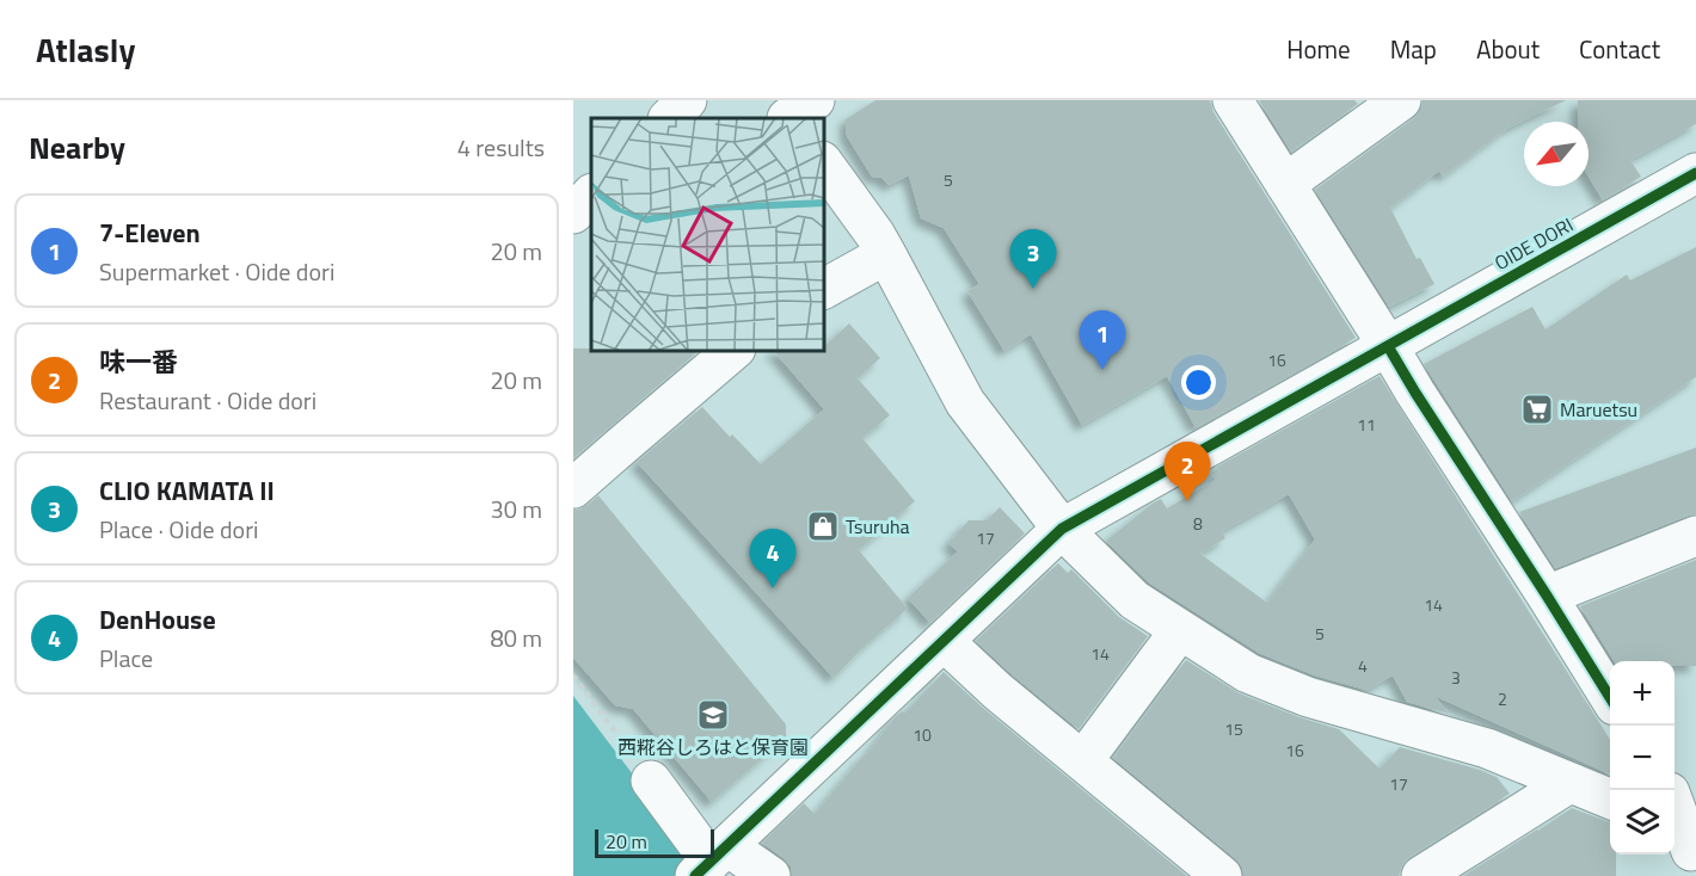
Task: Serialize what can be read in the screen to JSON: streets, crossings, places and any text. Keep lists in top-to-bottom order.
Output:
{
  "streets": {
    "street": ["OIDE DORI"]
  },
  "places": {
    "supermarket": ["Maruetsu"],
    "shop": ["Tsuruha"],
    "school or university": ["西糀谷しろはと保育園"]
  },
  "house_numbers": [
    "5",
    "16",
    "11",
    "8",
    "17",
    "14",
    "5",
    "14",
    "4",
    "3",
    "2",
    "15",
    "10",
    "16",
    "17"
  ],
  "scale_bar": "20 m",
  "north": "bottom left",
  "page": {
    "header": "Atlasly",
    "nav": [
      "Home",
      "Map",
      "About",
      "Contact"
    ],
    "heading": ["Nearby", "4 results"],
    "list": [
      {
        "mark": "1",
        "name": "7-Eleven",
        "note": "Supermarket · Oide dori",
        "value": "20 m"
      },
      {
        "mark": "2",
        "name": "味一番",
        "note": "Restaurant · Oide dori",
        "value": "20 m"
      },
      {
        "mark": "3",
        "name": "CLIO KAMATA II",
        "note": "Place · Oide dori",
        "value": "30 m"
      },
      {
        "mark": "4",
        "name": "DenHouse",
        "note": "Place",
        "value": "80 m"
      }
    ],
    "pins": [
      "3",
      "1",
      "2",
      "4"
    ],
    "map_buttons": ["+", "−"],
    "scale": "20 m"
  }
}
